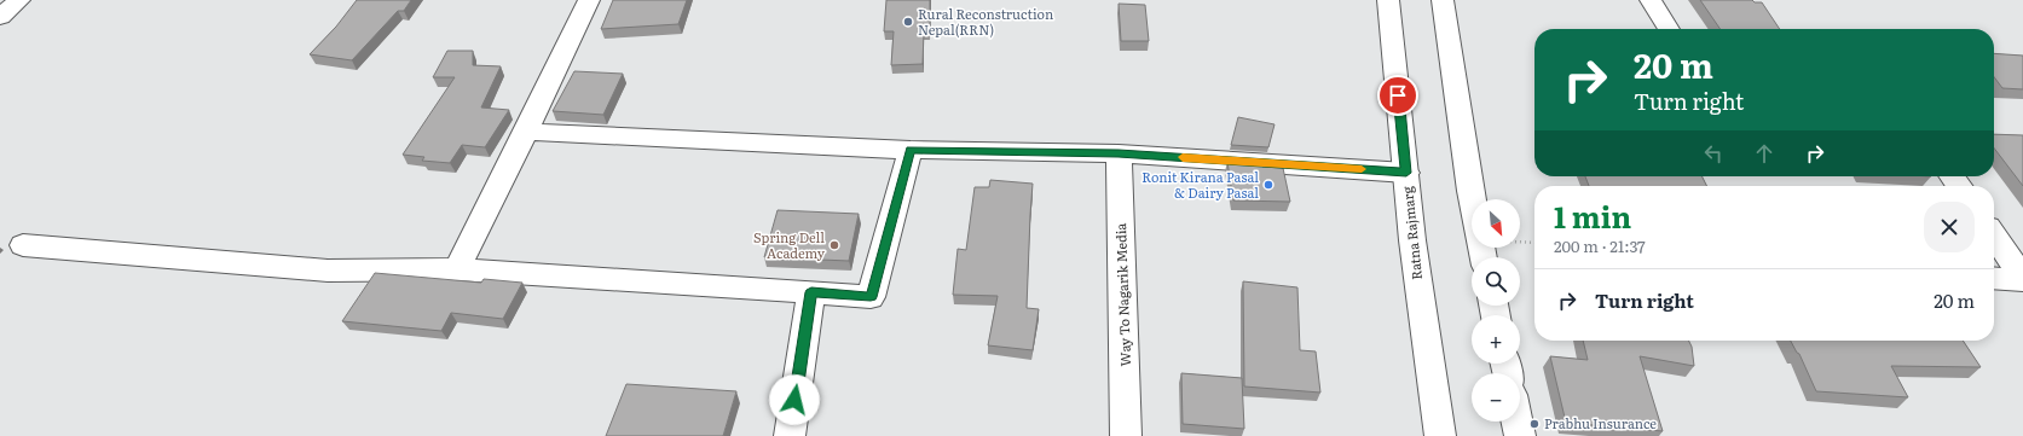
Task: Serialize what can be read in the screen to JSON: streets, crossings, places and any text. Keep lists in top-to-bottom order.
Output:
{
  "streets": {
    "main road": ["Ratna Rajmarg", "Way To Nagarik Media"]
  },
  "places": [
    "Rural Reconstruction Nepal(RRN)",
    "Ronit Kirana Pasal & Dairy Pasal",
    "Spring Dell Academy",
    "Prabhu Insurance"
  ],
  "north": "bottom right",
  "page": {
    "turn": ["20 m", "Turn right"],
    "heading": ["1 min", "200 m · 21:37"],
    "map_buttons": ["+", "−"],
    "list": [
      {
        "name": "Turn right",
        "value": "20 m"
      }
    ]
  }
}
